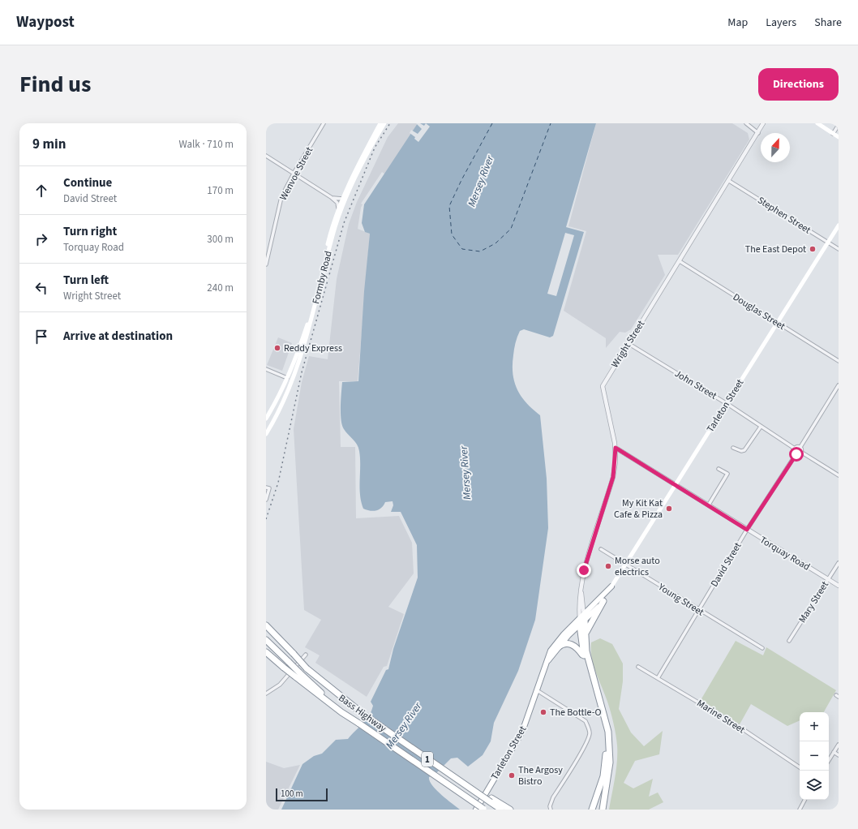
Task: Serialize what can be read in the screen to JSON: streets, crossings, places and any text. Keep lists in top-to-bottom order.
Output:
{
  "streets": {
    "highway": ["Tarleton Street", "Bass Highway", "1"],
    "main road": ["Formby Road"],
    "street": [
      "Wenvoe Street",
      "Stephen Street",
      "Douglas Street",
      "Wright Street",
      "John Street",
      "Torquay Road",
      "David Street",
      "Young Street",
      "Mary Street",
      "Marine Street"
    ]
  },
  "crossings": [
    ["Stephen Street", "Wright Street"],
    ["Stephen Street", "Tarleton Street"],
    ["Douglas Street", "Wright Street"],
    ["Douglas Street", "Tarleton Street"],
    ["Wright Street", "John Street"],
    ["Wright Street", "Tarleton Street"],
    ["Wright Street", "Torquay Road"],
    ["John Street", "Tarleton Street"],
    ["Tarleton Street", "Torquay Road"],
    ["Tarleton Street", "Young Street"],
    ["Torquay Road", "David Street"],
    ["Torquay Road", "Mary Street"],
    ["David Street", "Young Street"],
    ["David Street", "Marine Street"]
  ],
  "water": ["Mersey River"],
  "places": [
    "The East Depot",
    "Reddy Express",
    "My Kit Kat Cafe & Pizza",
    "Morse auto electrics",
    "The Bottle-O",
    "The Argosy Bistro"
  ],
  "scale_bar": "100 m",
  "north": "top",
  "page": {
    "header": "Waypost",
    "nav": ["Map", "Layers", "Share"],
    "title": "Find us",
    "buttons": "Directions",
    "heading": ["9 min", "Walk · 710 m"],
    "list": [
      ["Continue", "David Street", "170 m"],
      ["Turn right", "Torquay Road", "300 m"],
      ["Turn left", "Wright Street", "240 m"],
      "Arrive at destination"
    ],
    "map_buttons": ["+", "−"],
    "scale": "100 m"
  }
}
